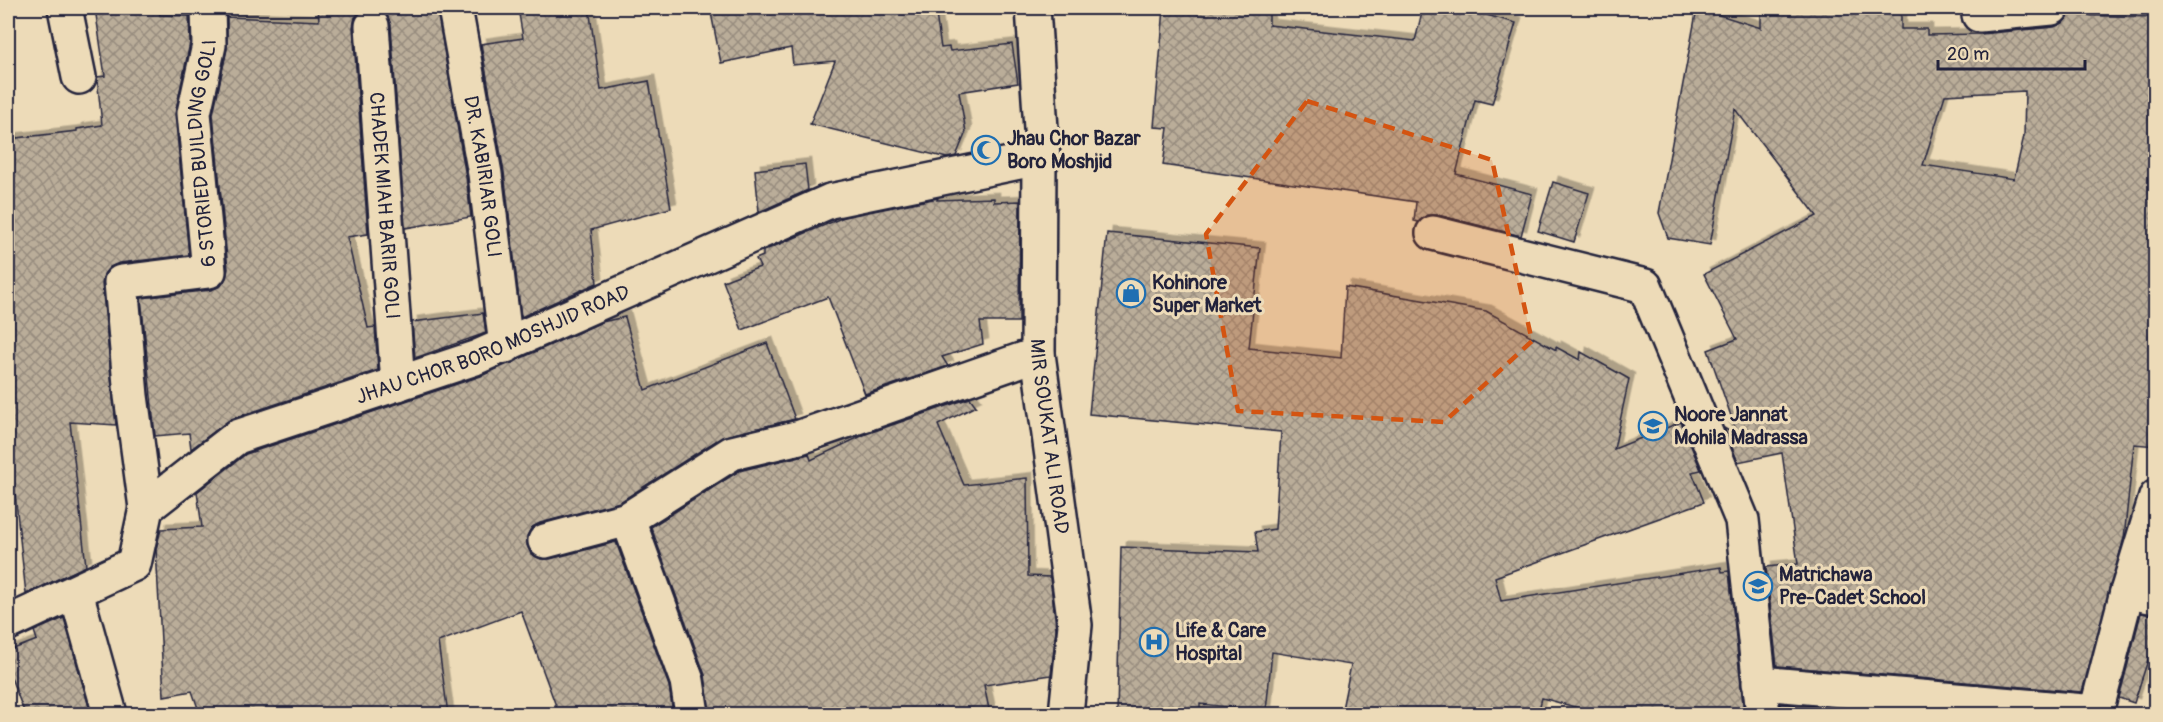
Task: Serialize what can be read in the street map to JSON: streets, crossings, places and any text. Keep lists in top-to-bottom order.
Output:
{
  "streets": {
    "street": [
      "6 STORIED BUILDING GOLI",
      "DR. KABIRIAR GOLI",
      "CHADEK MIAH BARIR GOLI",
      "JHAU CHOR BORO MOSHJID ROAD",
      "MIR SOUKAT ALI ROAD"
    ]
  },
  "crossings": [
    ["6 STORIED BUILDING GOLI", "JHAU CHOR BORO MOSHJID ROAD"],
    ["DR. KABIRIAR GOLI", "JHAU CHOR BORO MOSHJID ROAD"],
    ["CHADEK MIAH BARIR GOLI", "JHAU CHOR BORO MOSHJID ROAD"],
    ["JHAU CHOR BORO MOSHJID ROAD", "MIR SOUKAT ALI ROAD"]
  ],
  "places": {
    "mosque": ["Jhau Chor Bazar Boro Moshjid"],
    "shop": ["Kohinore Super Market"],
    "school or university": ["Noore Jannat Mohila Madrassa", "Matrichawa Pre-Cadet School"],
    "hospital": ["Life & Care Hospital"]
  },
  "scale_bar": "20 m"
}
